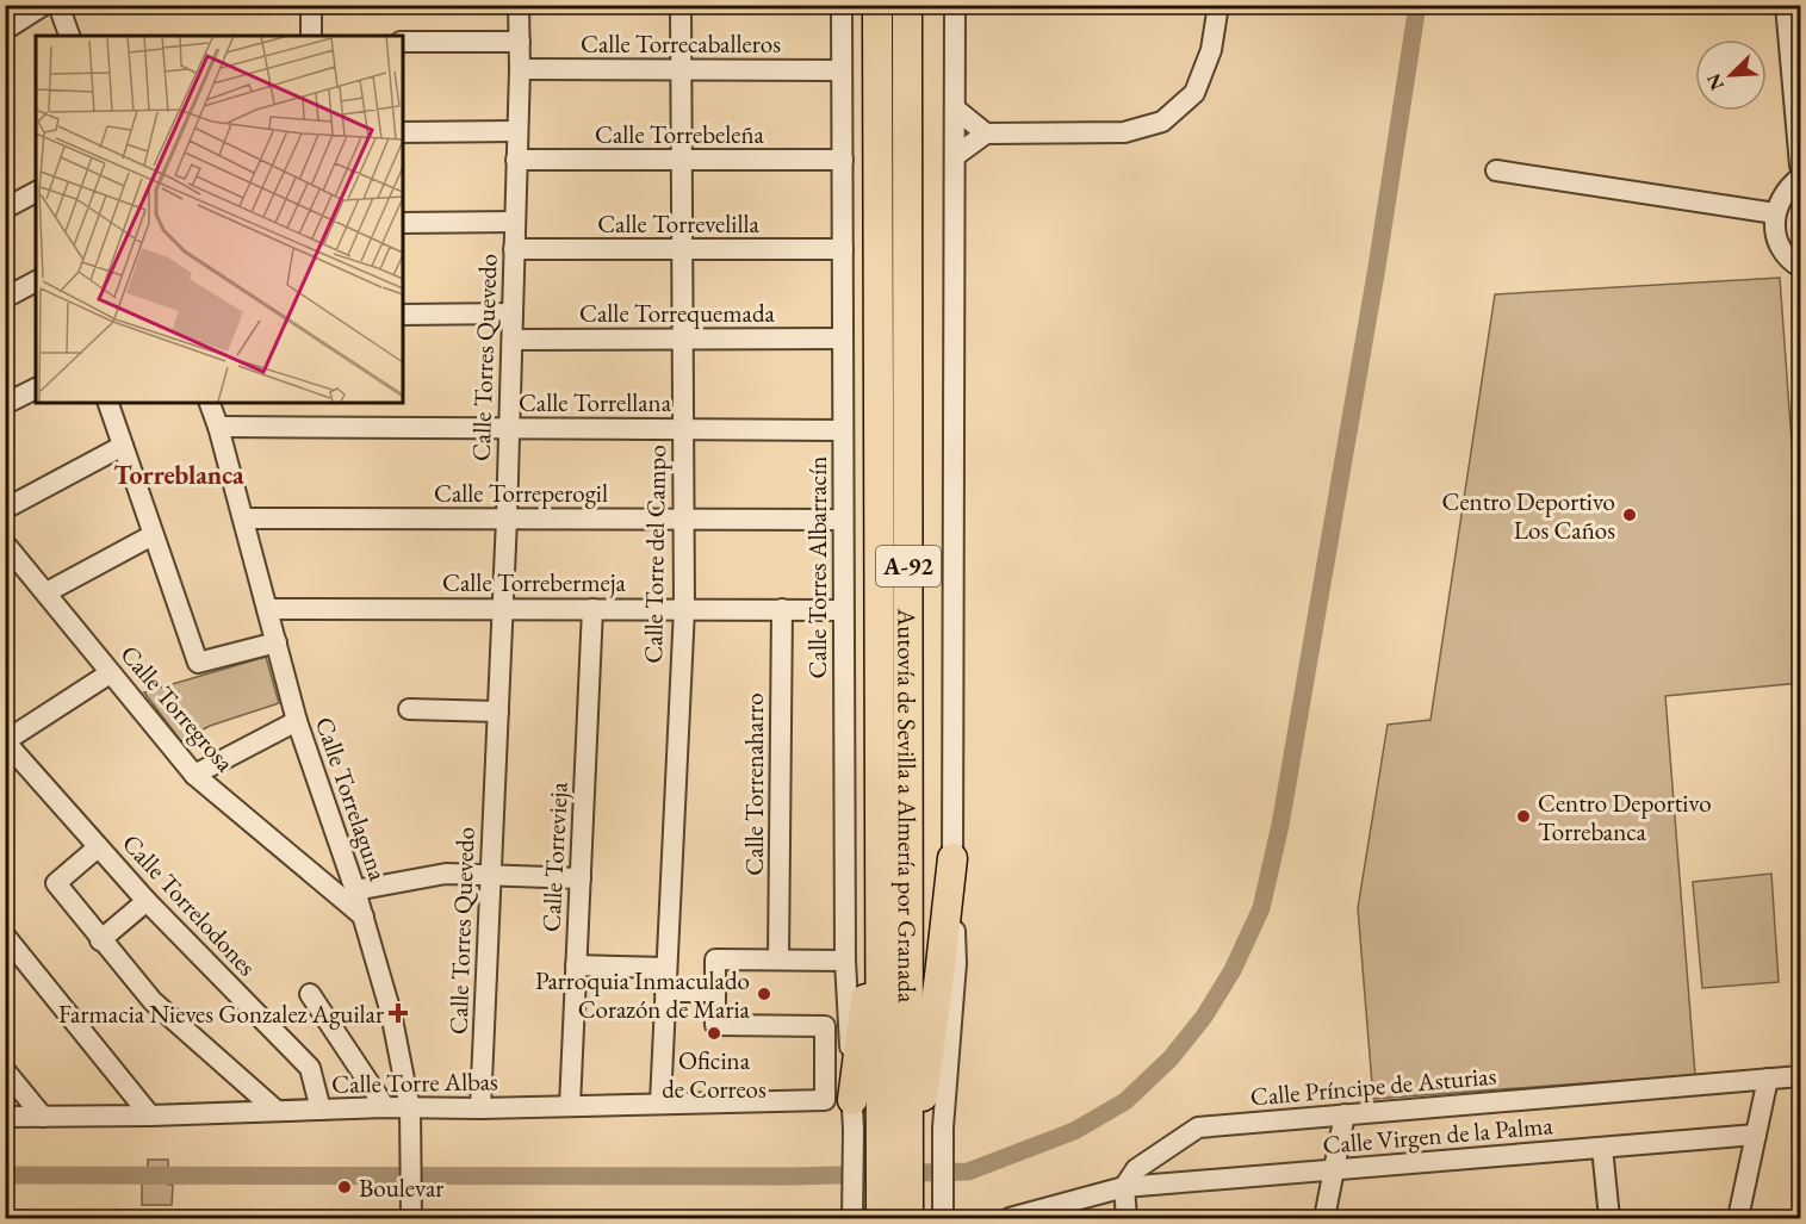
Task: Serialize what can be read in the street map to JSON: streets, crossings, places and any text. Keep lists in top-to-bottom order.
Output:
{
  "streets": {
    "highway": ["A-92", "Autovía de Sevilla a Almería por Granada"],
    "street": [
      "Calle Torrecaballeros",
      "Calle Torrebeleña",
      "Calle Torrevelilla",
      "Calle Torrequemada",
      "Calle Torres Quevedo",
      "Calle Torrellana",
      "Calle Torreperogil",
      "Calle Torre del Campo",
      "Calle Torres Albarracín",
      "Calle Torrebermeja",
      "Calle Torregrosa",
      "Calle Torrenaharro",
      "Calle Torrelaguna",
      "Calle Torrevieja",
      "Calle Torrelodones",
      "Calle Torre Albas",
      "Calle Príncipe de Asturias",
      "Calle Virgen de la Palma"
    ]
  },
  "crossings": [
    ["Calle Torrecaballeros", "Calle Torres Quevedo"],
    ["Calle Torrecaballeros", "Calle Torre del Campo"],
    ["Calle Torrecaballeros", "Calle Torres Albarracín"],
    ["Calle Torrebeleña", "Calle Torres Quevedo"],
    ["Calle Torrebeleña", "Calle Torre del Campo"],
    ["Calle Torrebeleña", "Calle Torres Albarracín"],
    ["Calle Torrevelilla", "Calle Torres Quevedo"],
    ["Calle Torrevelilla", "Calle Torre del Campo"],
    ["Calle Torrevelilla", "Calle Torres Albarracín"],
    ["Calle Torrequemada", "Calle Torres Quevedo"],
    ["Calle Torrequemada", "Calle Torre del Campo"],
    ["Calle Torrequemada", "Calle Torres Albarracín"],
    ["Calle Torres Quevedo", "Calle Torrellana"],
    ["Calle Torres Quevedo", "Calle Torreperogil"],
    ["Calle Torres Quevedo", "Calle Torrebermeja"],
    ["Calle Torres Quevedo", "Calle Torre Albas"],
    ["Calle Torrellana", "Calle Torre del Campo"],
    ["Calle Torrellana", "Calle Torres Albarracín"],
    ["Calle Torrellana", "Calle Torrelaguna"],
    ["Calle Torreperogil", "Calle Torre del Campo"],
    ["Calle Torreperogil", "Calle Torres Albarracín"],
    ["Calle Torreperogil", "Calle Torrelaguna"],
    ["Calle Torre del Campo", "Calle Torrebermeja"],
    ["Calle Torre del Campo", "Calle Torre Albas"],
    ["Calle Torres Albarracín", "Calle Torrebermeja"],
    ["Calle Torres Albarracín", "Autovía de Sevilla a Almería por Granada"],
    ["Calle Torres Albarracín", "Calle Torre Albas"],
    ["Calle Torrebermeja", "Calle Torrenaharro"],
    ["Calle Torrebermeja", "Calle Torrelaguna"],
    ["Calle Torrebermeja", "Calle Torrevieja"],
    ["Calle Torregrosa", "Calle Torrelaguna"],
    ["Calle Torrelaguna", "Calle Torre Albas"],
    ["Calle Torrevieja", "Calle Torre Albas"],
    ["Calle Torrelodones", "Calle Torre Albas"],
    ["Calle Príncipe de Asturias", "Calle Virgen de la Palma"]
  ],
  "districts": ["Torreblanca"],
  "places": {
    "other": [
      "Centro Deportivo Los Caños",
      "Centro Deportivo Torrebanca",
      "Parroquia Inmaculado Corazón de Maria",
      "Oficina de Correos",
      "Boulevar"
    ],
    "health": ["Farmacia Nieves Gonzalez Aguilar"]
  },
  "north": "bottom left"
}
